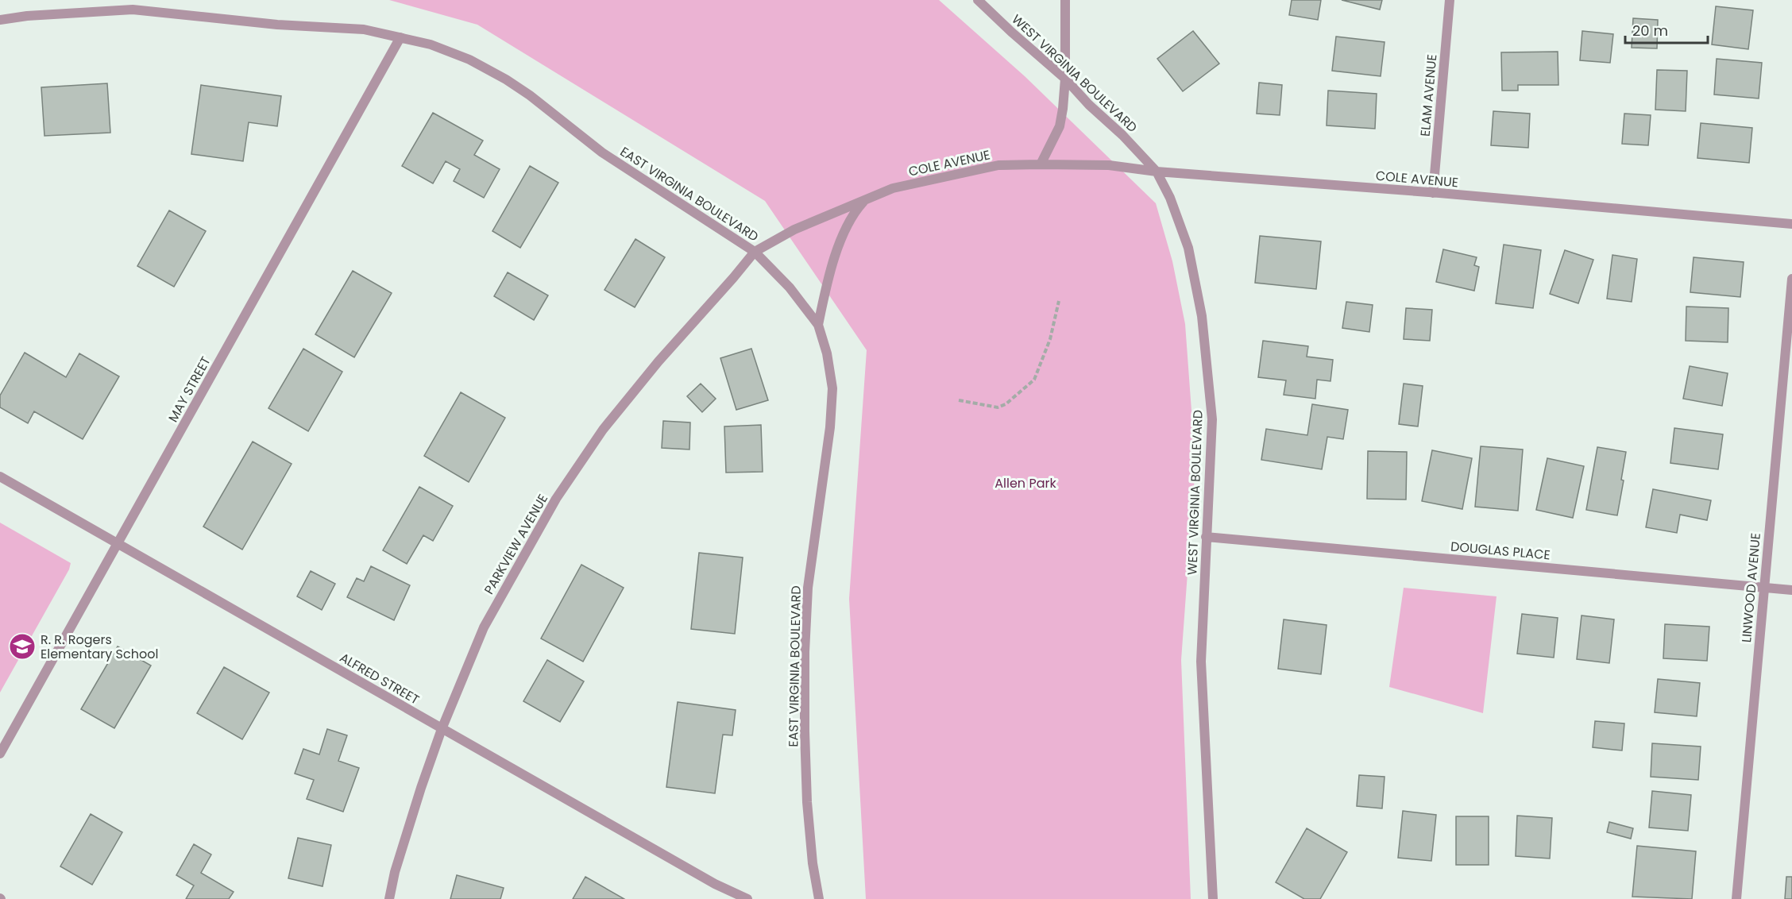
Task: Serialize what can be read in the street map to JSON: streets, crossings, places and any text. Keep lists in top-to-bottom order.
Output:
{
  "streets": {
    "street": [
      "WEST VIRGINIA BOULEVARD",
      "ELAM AVENUE",
      "COLE AVENUE",
      "EAST VIRGINIA BOULEVARD",
      "MAY STREET",
      "PARKVIEW AVENUE",
      "DOUGLAS PLACE",
      "LINWOOD AVENUE",
      "ALFRED STREET"
    ]
  },
  "crossings": [
    ["WEST VIRGINIA BOULEVARD", "COLE AVENUE"],
    ["WEST VIRGINIA BOULEVARD", "DOUGLAS PLACE"],
    ["ELAM AVENUE", "COLE AVENUE"],
    ["COLE AVENUE", "EAST VIRGINIA BOULEVARD"],
    ["COLE AVENUE", "PARKVIEW AVENUE"],
    ["EAST VIRGINIA BOULEVARD", "MAY STREET"],
    ["EAST VIRGINIA BOULEVARD", "PARKVIEW AVENUE"],
    ["MAY STREET", "ALFRED STREET"],
    ["PARKVIEW AVENUE", "ALFRED STREET"],
    ["DOUGLAS PLACE", "LINWOOD AVENUE"]
  ],
  "parks": ["Allen Park"],
  "places": {
    "school or university": ["R. R. Rogers Elementary School"]
  },
  "scale_bar": "20 m"
}
